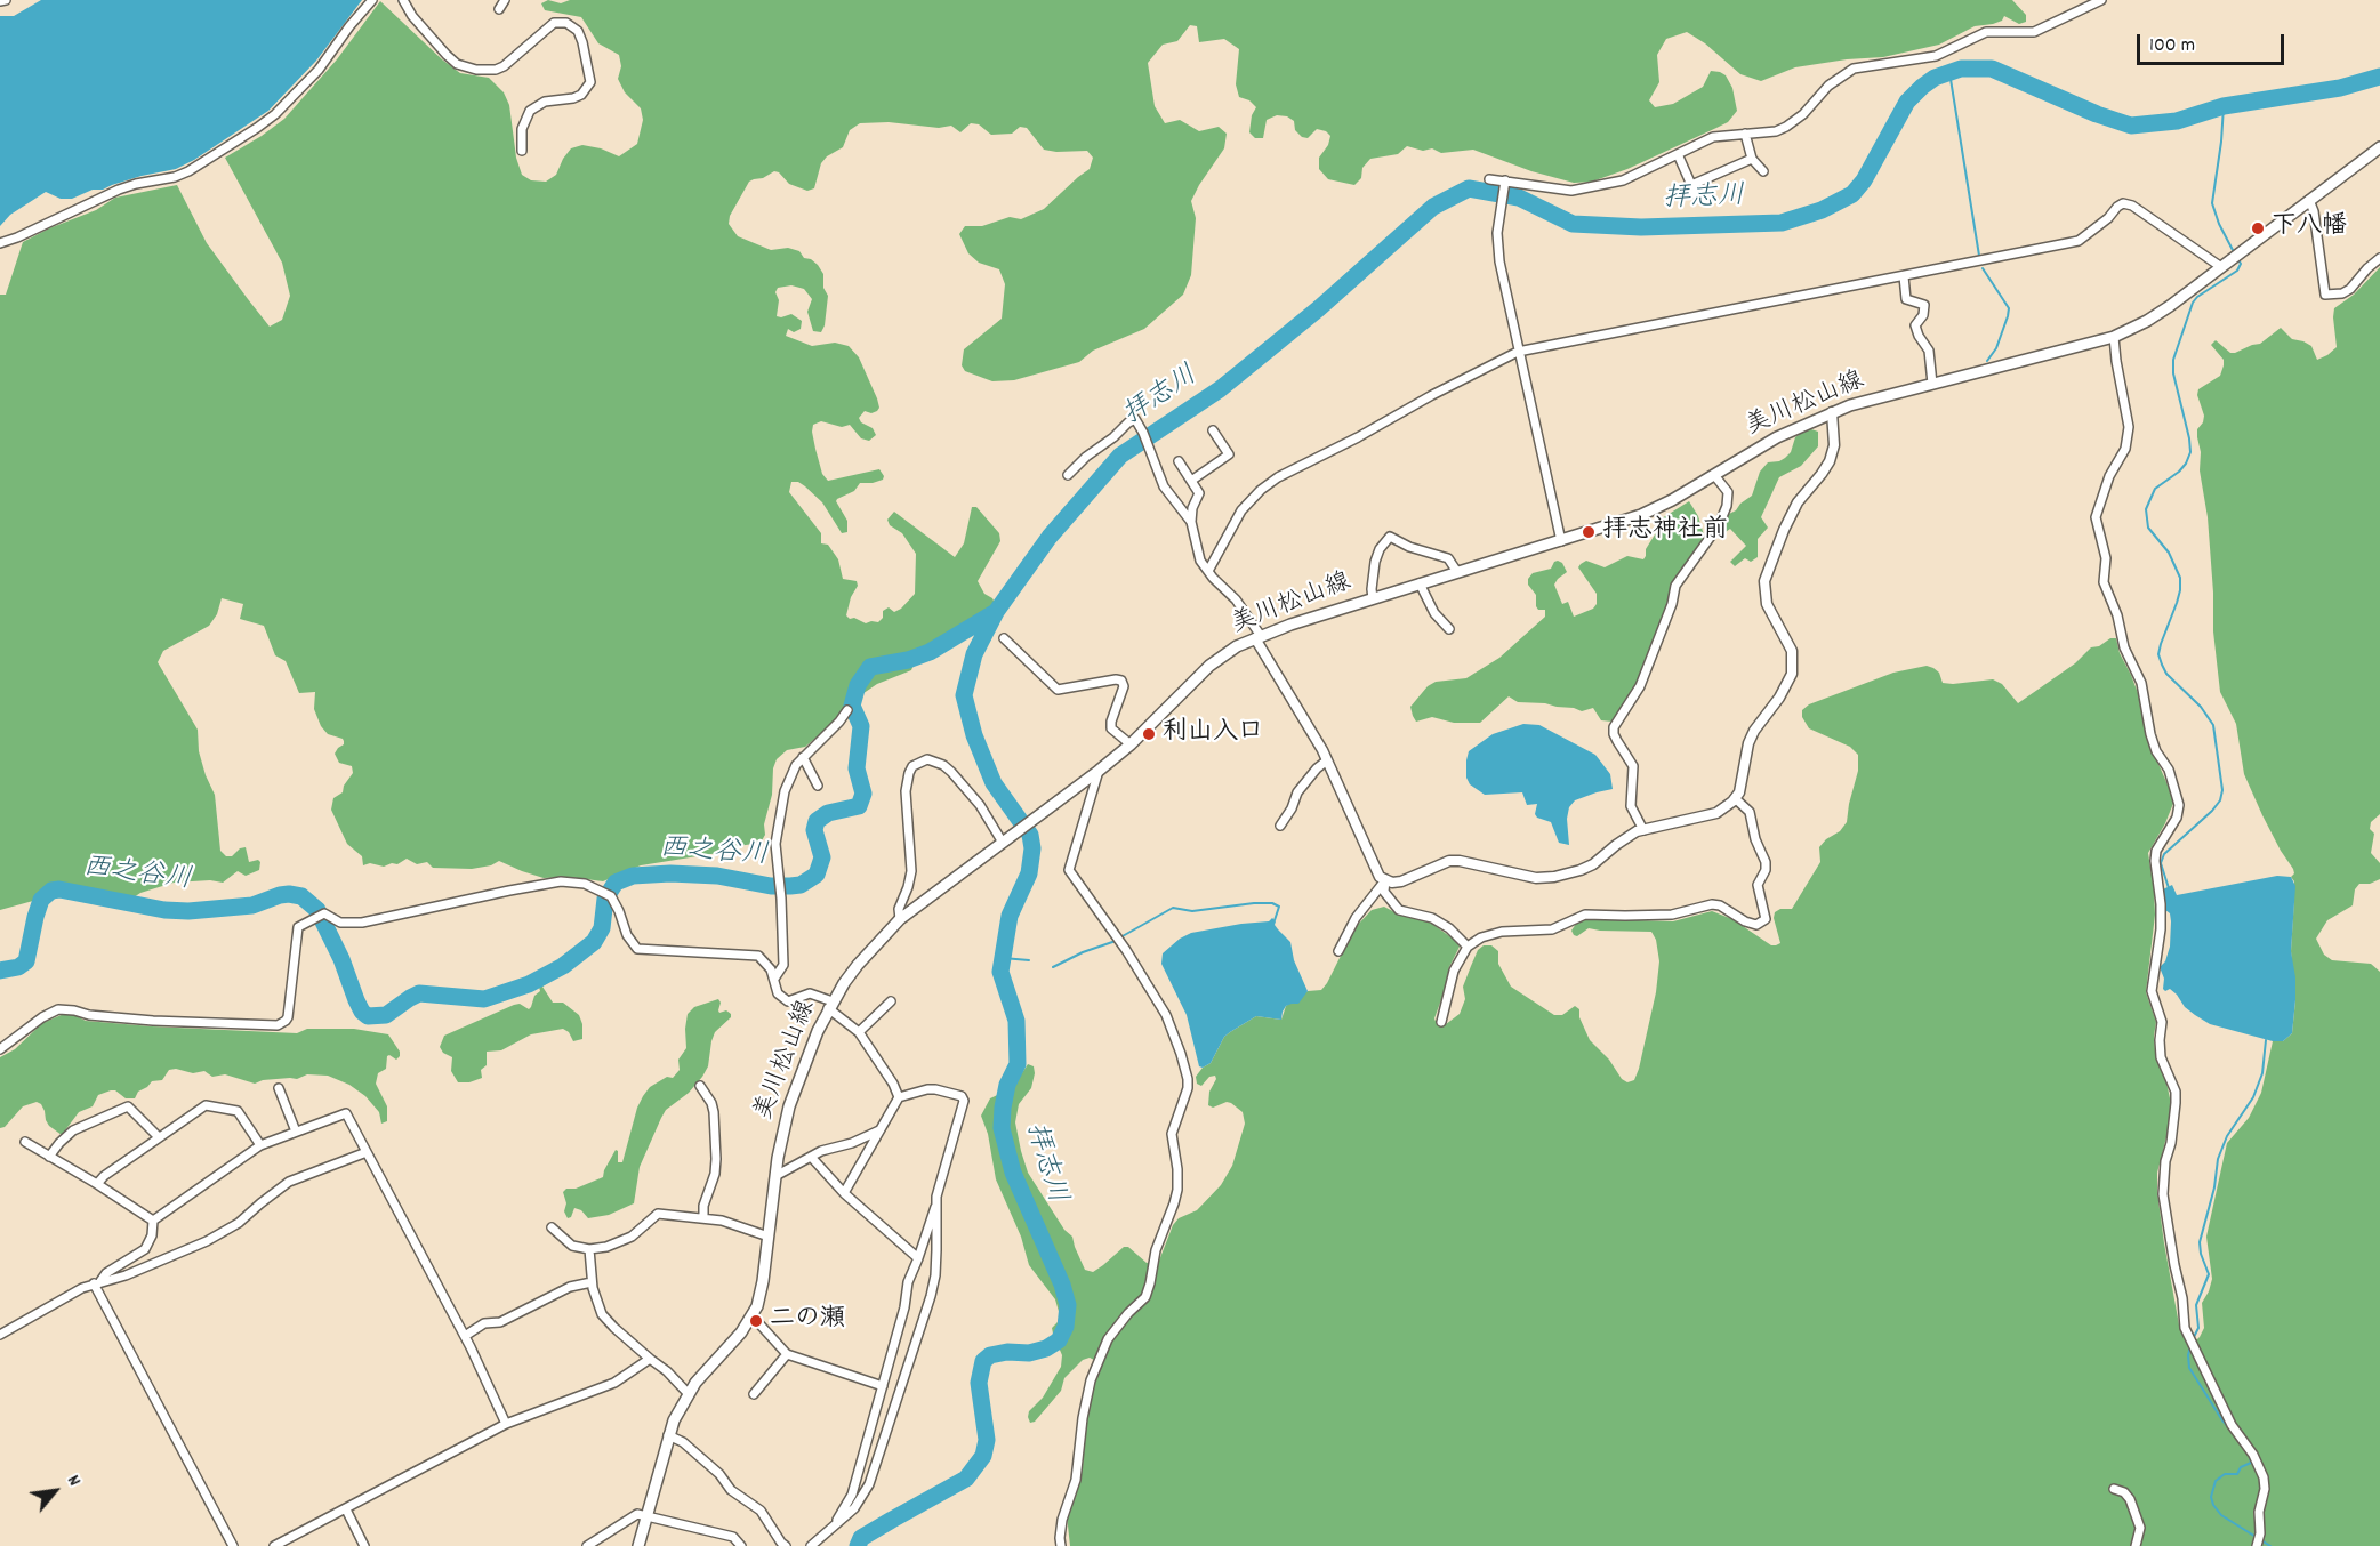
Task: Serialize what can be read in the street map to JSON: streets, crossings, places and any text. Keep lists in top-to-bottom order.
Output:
{
  "streets": {
    "main road": ["美川松山線"]
  },
  "water": ["拝志川", "西之谷川"],
  "places": [
    "下八幡",
    "拝志神社前",
    "利山入口",
    "二の瀬"
  ],
  "scale_bar": "100 m",
  "north": "top right"
}
